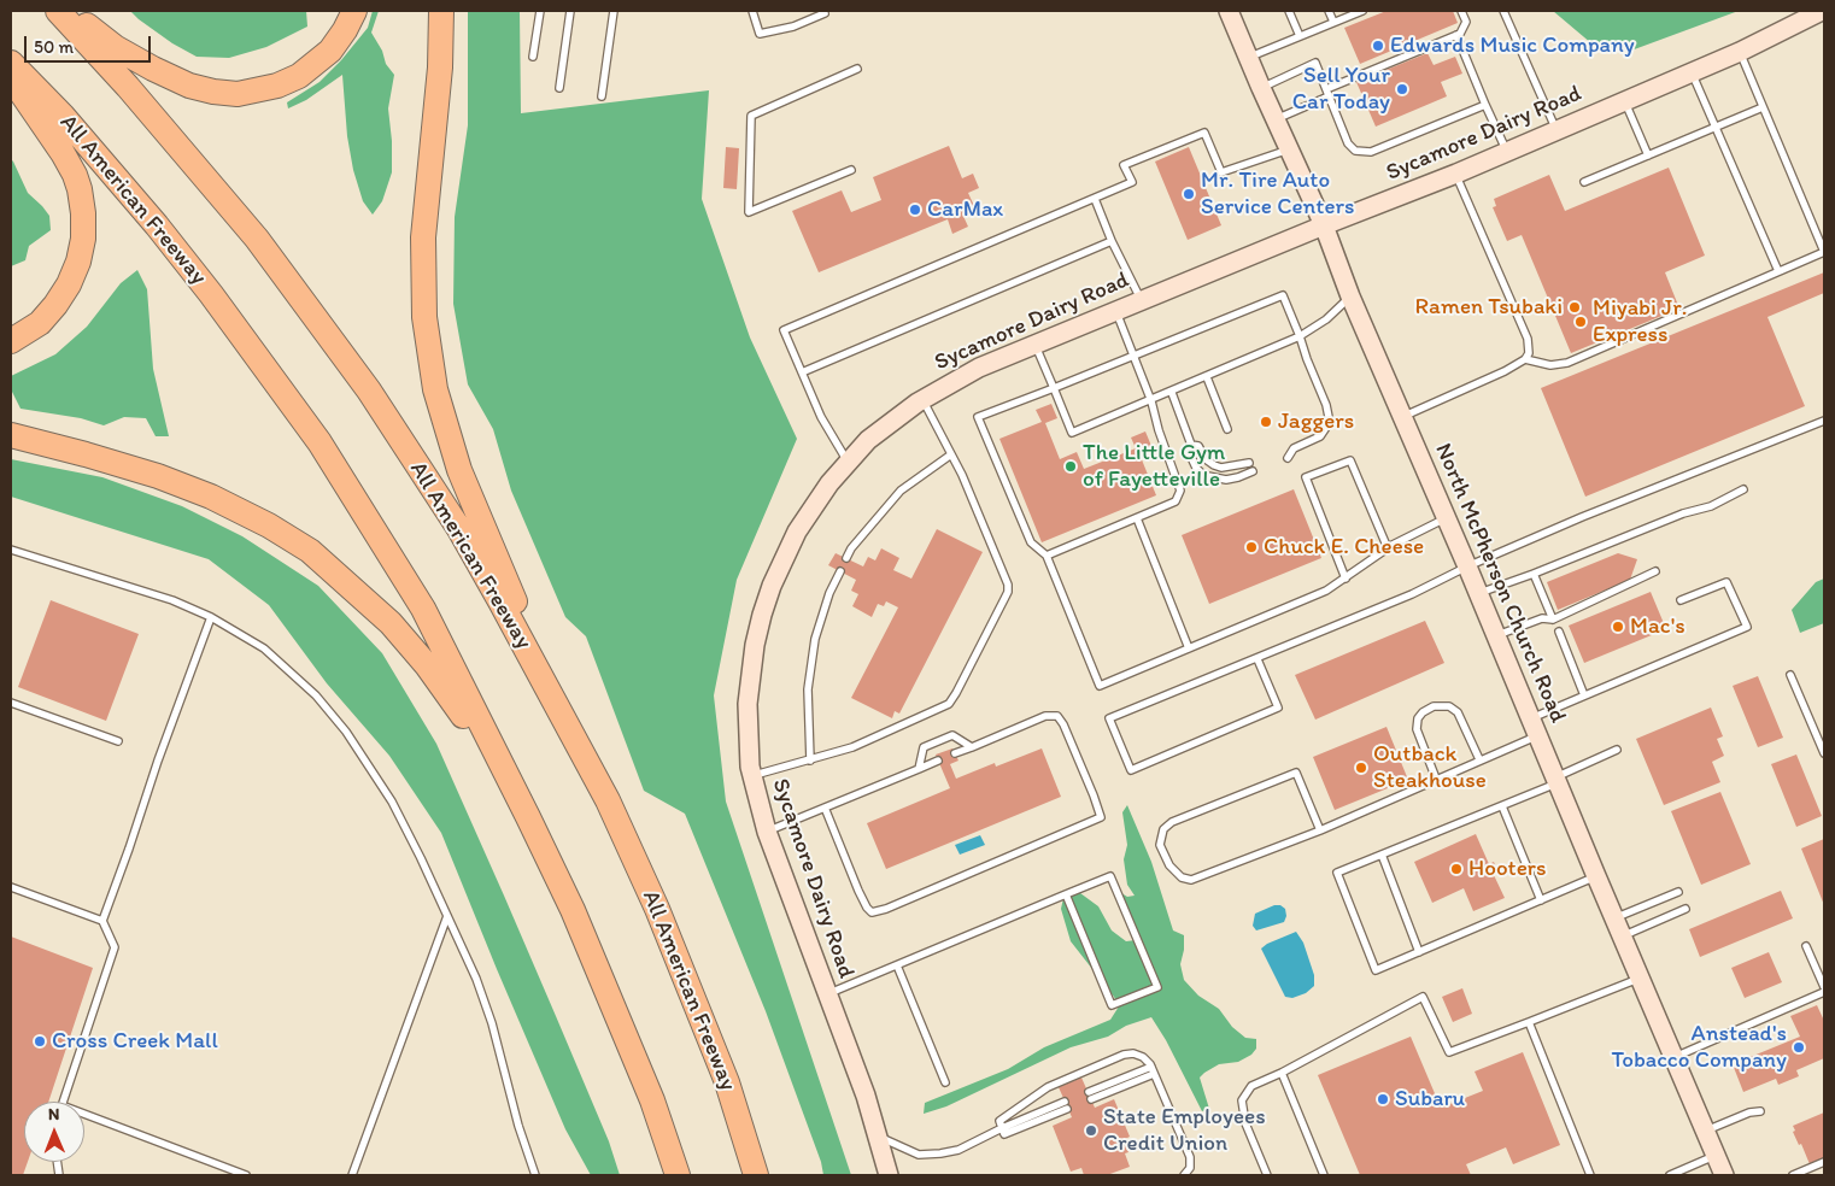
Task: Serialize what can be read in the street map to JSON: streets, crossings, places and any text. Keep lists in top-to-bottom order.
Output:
{
  "streets": {
    "highway": ["All American Freeway"],
    "main road": ["Sycamore Dairy Road", "North McPherson Church Road"]
  },
  "crossings": [
    ["Sycamore Dairy Road", "North McPherson Church Road"]
  ],
  "places": [
    "Edwards Music Company",
    "Sell Your Car Today",
    "Mr. Tire Auto Service Centers",
    "CarMax",
    "Ramen Tsubaki",
    "Miyabi Jr. Express",
    "Jaggers",
    "The Little Gym of Fayetteville",
    "Chuck E. Cheese",
    "Mac's",
    "Outback Steakhouse",
    "Hooters",
    "Cross Creek Mall",
    "Anstead's Tobacco Company",
    "Subaru",
    "State Employees Credit Union"
  ],
  "scale_bar": "50 m",
  "north": "top"
}
